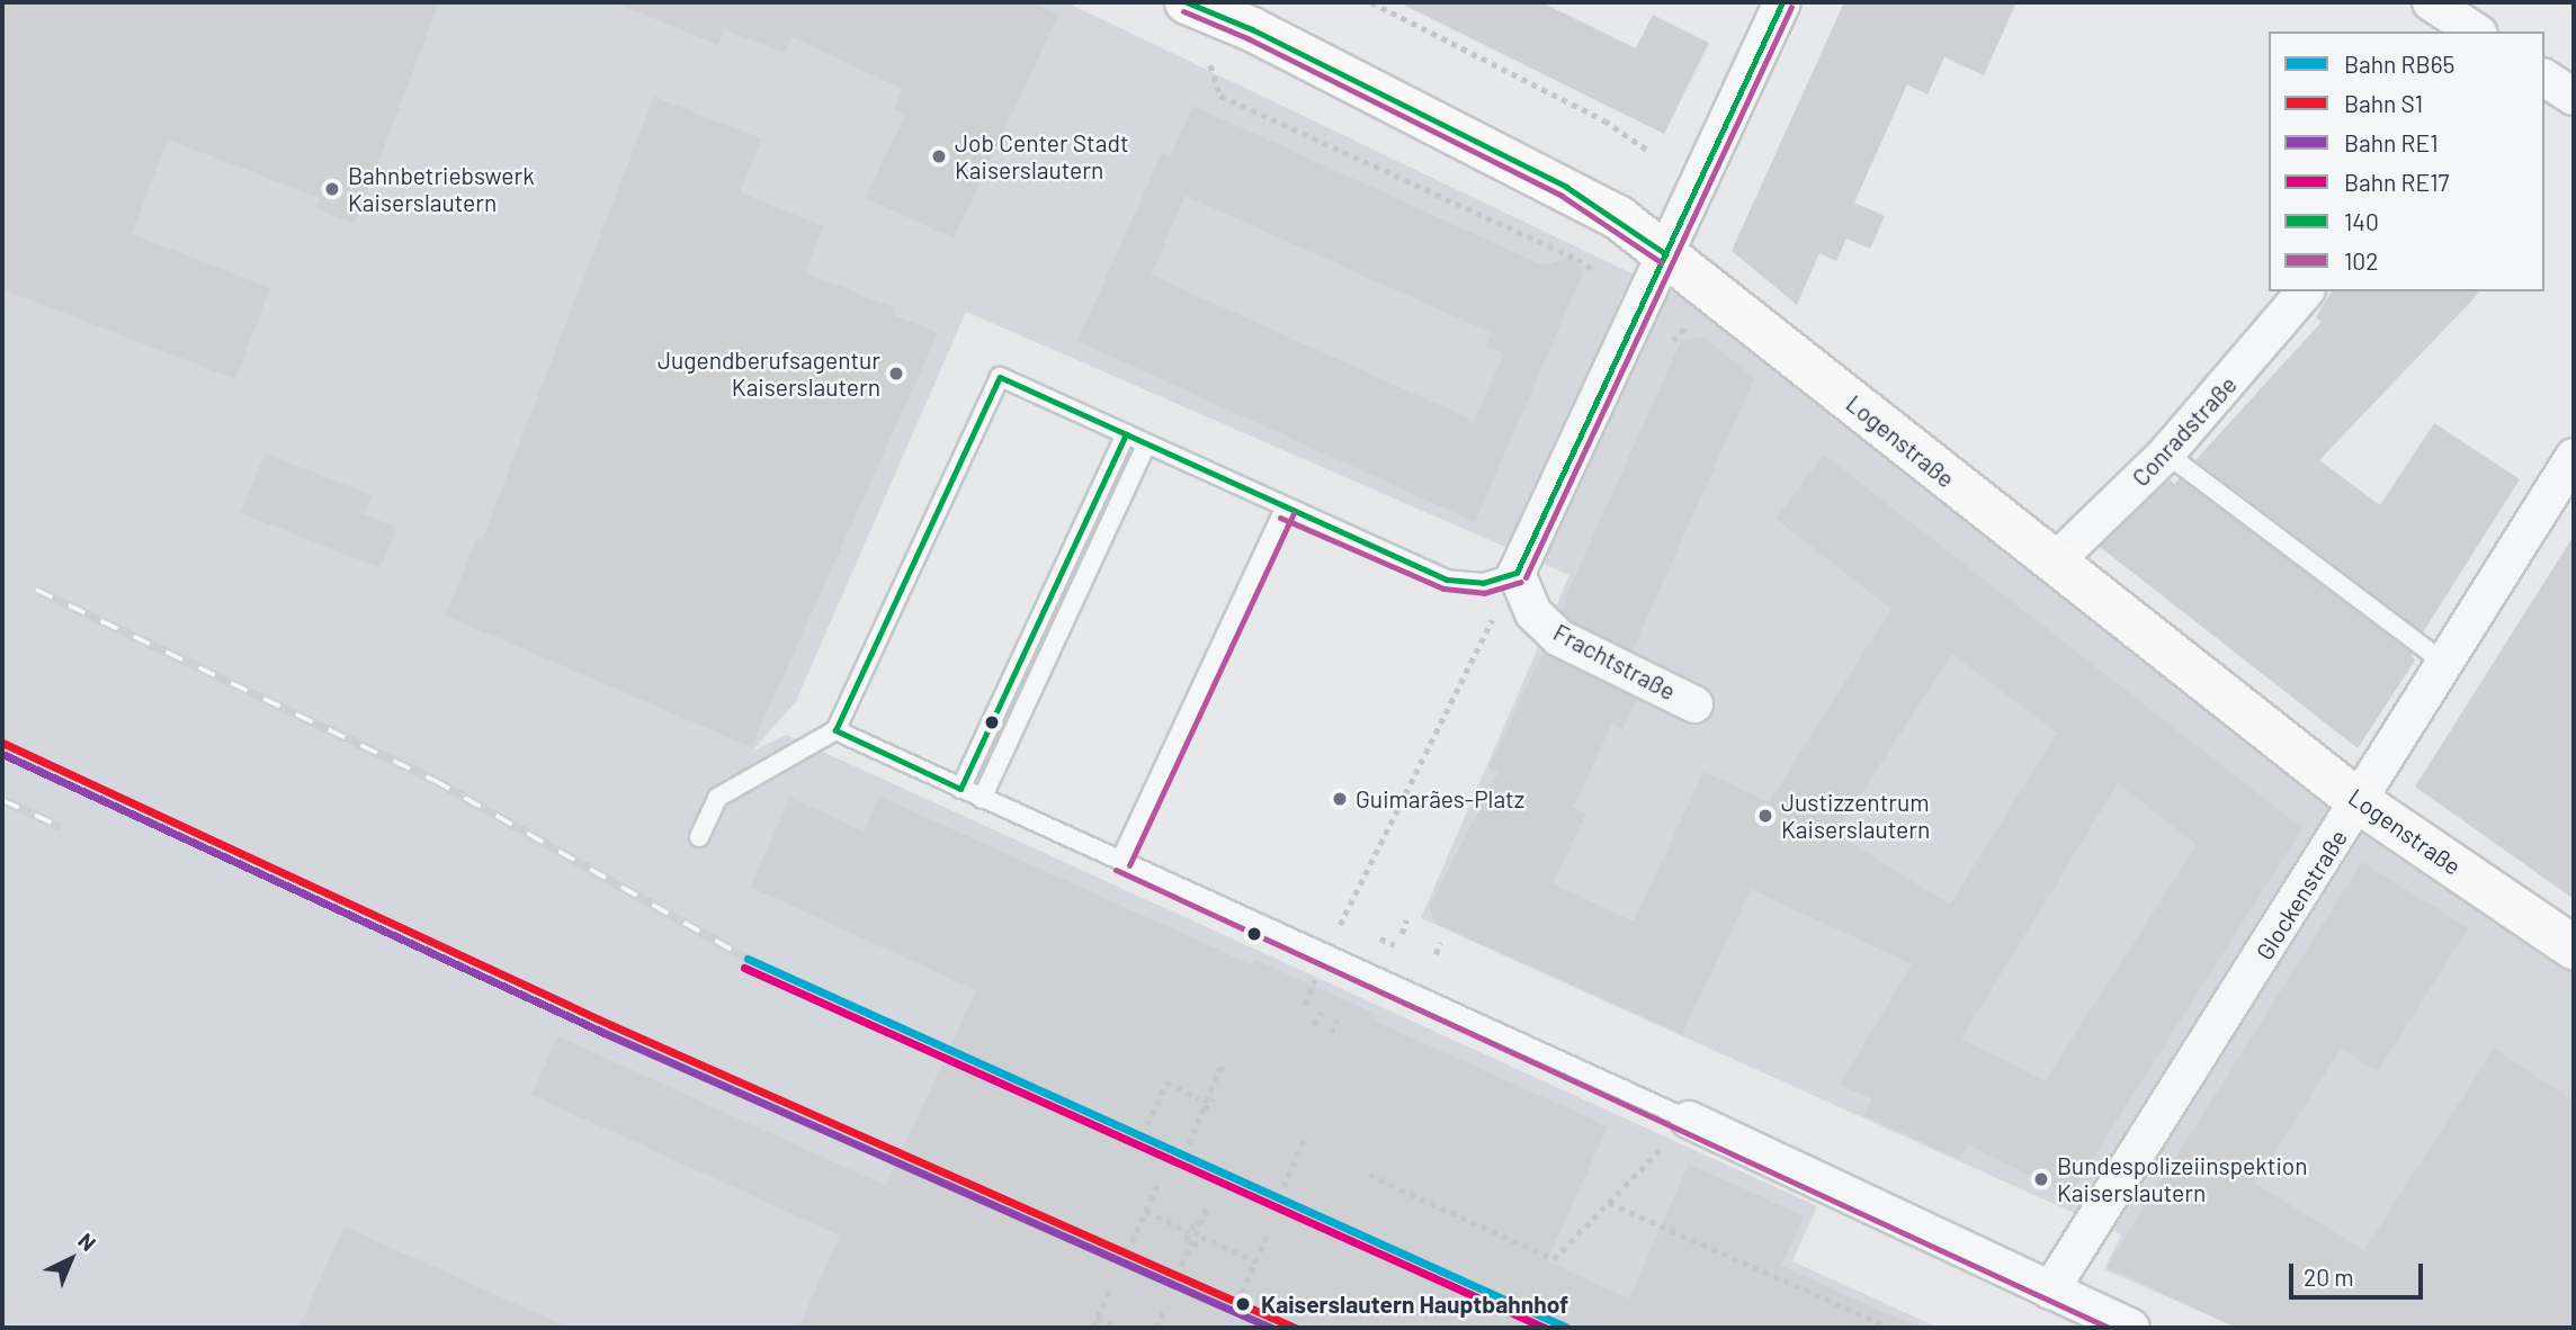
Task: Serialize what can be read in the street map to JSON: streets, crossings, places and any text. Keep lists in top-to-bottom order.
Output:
{
  "streets": {
    "main road": ["Logenstraße"],
    "street": ["Conradstraße", "Frachtstraße", "Glockenstraße"]
  },
  "crossings": [
    ["Conradstraße", "Logenstraße"],
    ["Logenstraße", "Glockenstraße"]
  ],
  "places": [
    "Job Center Stadt Kaiserslautern",
    "Bahnbetriebswerk Kaiserslautern",
    "Jugendberufsagentur Kaiserslautern",
    "Guimarães-Platz",
    "Justizzentrum Kaiserslautern",
    "Bundespolizeiinspektion Kaiserslautern",
    "Kaiserslautern Hauptbahnhof"
  ],
  "lines": [
    "transit line 140",
    "transit line 102",
    "rail line S1",
    "rail line RE1",
    "rail line RB65",
    "rail line RE17"
  ],
  "legend": [
    "Bahn RB65",
    "Bahn S1",
    "Bahn RE1",
    "Bahn RE17",
    "140",
    "102"
  ],
  "scale_bar": "20 m",
  "north": "top right"
}
